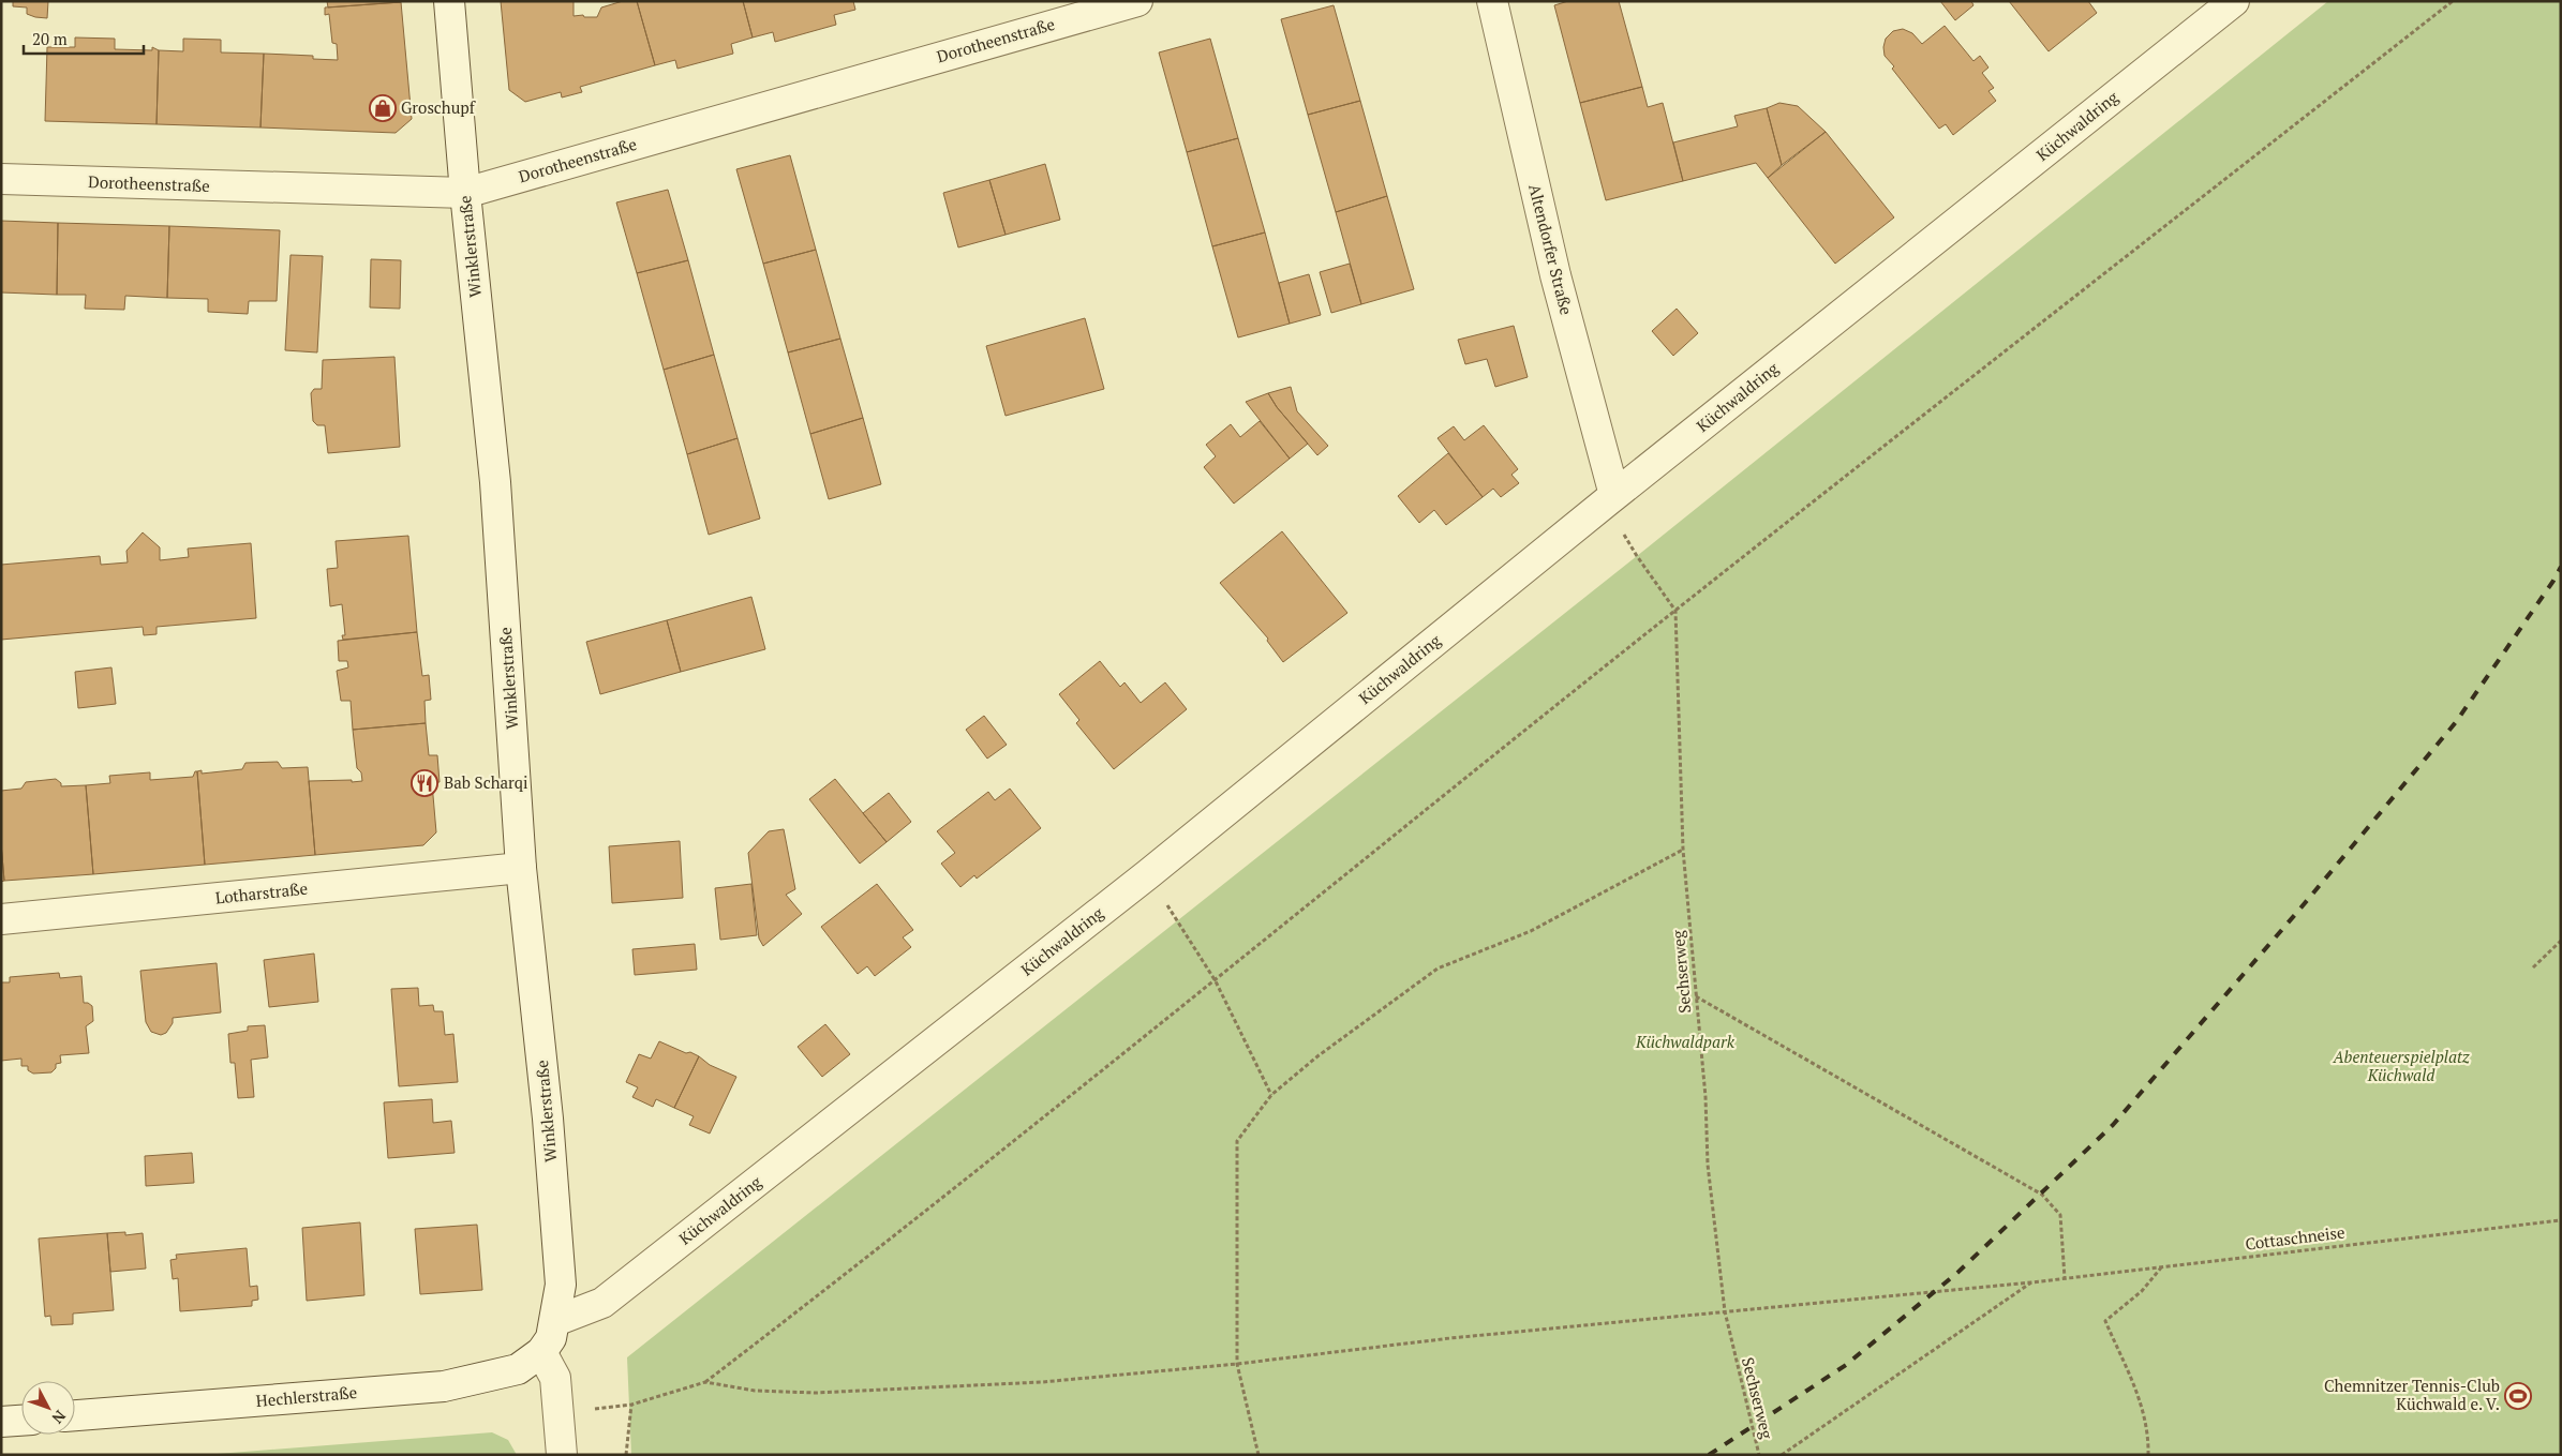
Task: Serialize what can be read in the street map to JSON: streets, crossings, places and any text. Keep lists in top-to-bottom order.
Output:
{
  "streets": {
    "street": [
      "Dorotheenstraße",
      "Küchwaldring",
      "Winklerstraße",
      "Altendorfer Straße",
      "Lotharstraße",
      "Hechlerstraße"
    ],
    "path": ["Sechserweg", "Cottaschneise"]
  },
  "crossings": [
    ["Dorotheenstraße", "Winklerstraße"],
    ["Küchwaldring", "Winklerstraße"],
    ["Küchwaldring", "Altendorfer Straße"],
    ["Winklerstraße", "Lotharstraße"],
    ["Winklerstraße", "Hechlerstraße"],
    ["Sechserweg", "Cottaschneise"]
  ],
  "parks": ["Küchwaldpark", "Abenteuerspielplatz Küchwald"],
  "places": {
    "shop": ["Groschupf"],
    "restaurant": ["Bab Scharqi"],
    "sports": ["Chemnitzer Tennis-Club Küchwald e. V."]
  },
  "scale_bar": "20 m",
  "north": "bottom right"
}
